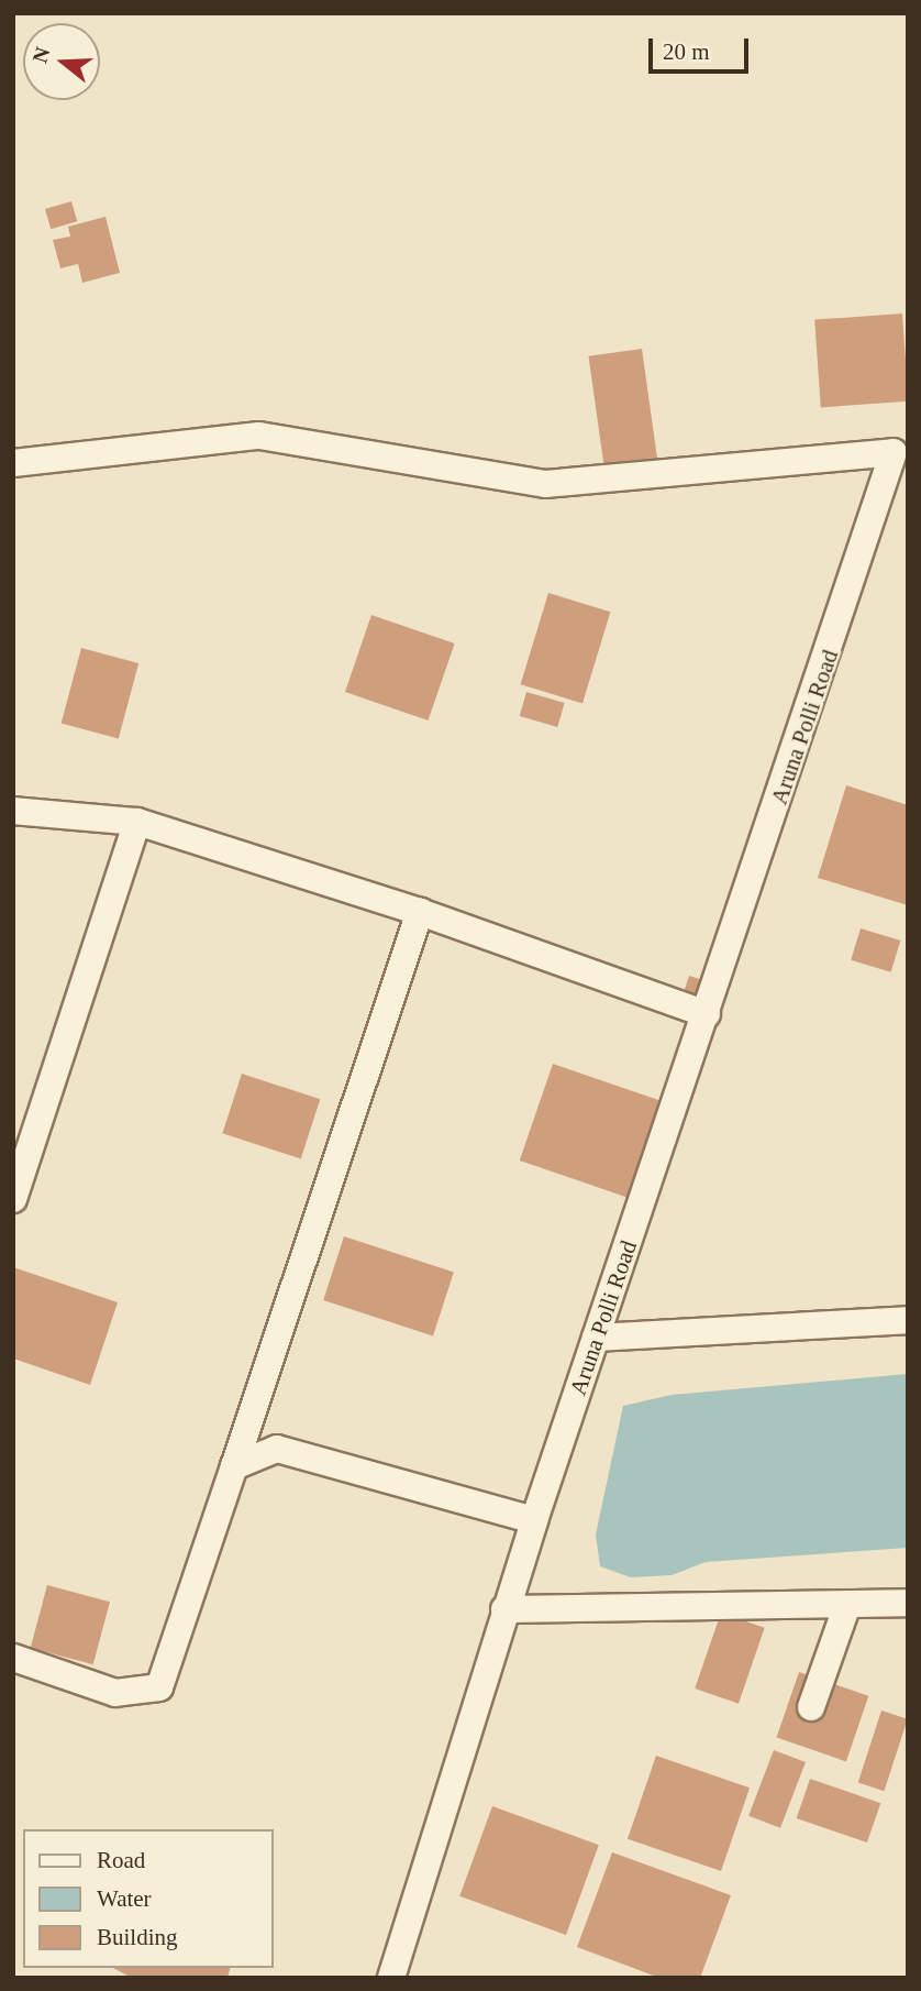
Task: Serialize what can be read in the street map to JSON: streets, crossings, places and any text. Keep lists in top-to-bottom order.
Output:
{
  "streets": {
    "street": ["Aruna Polli Road"]
  },
  "legend": ["Road", "Water", "Building"],
  "scale_bar": "20 m",
  "north": "left"
}
